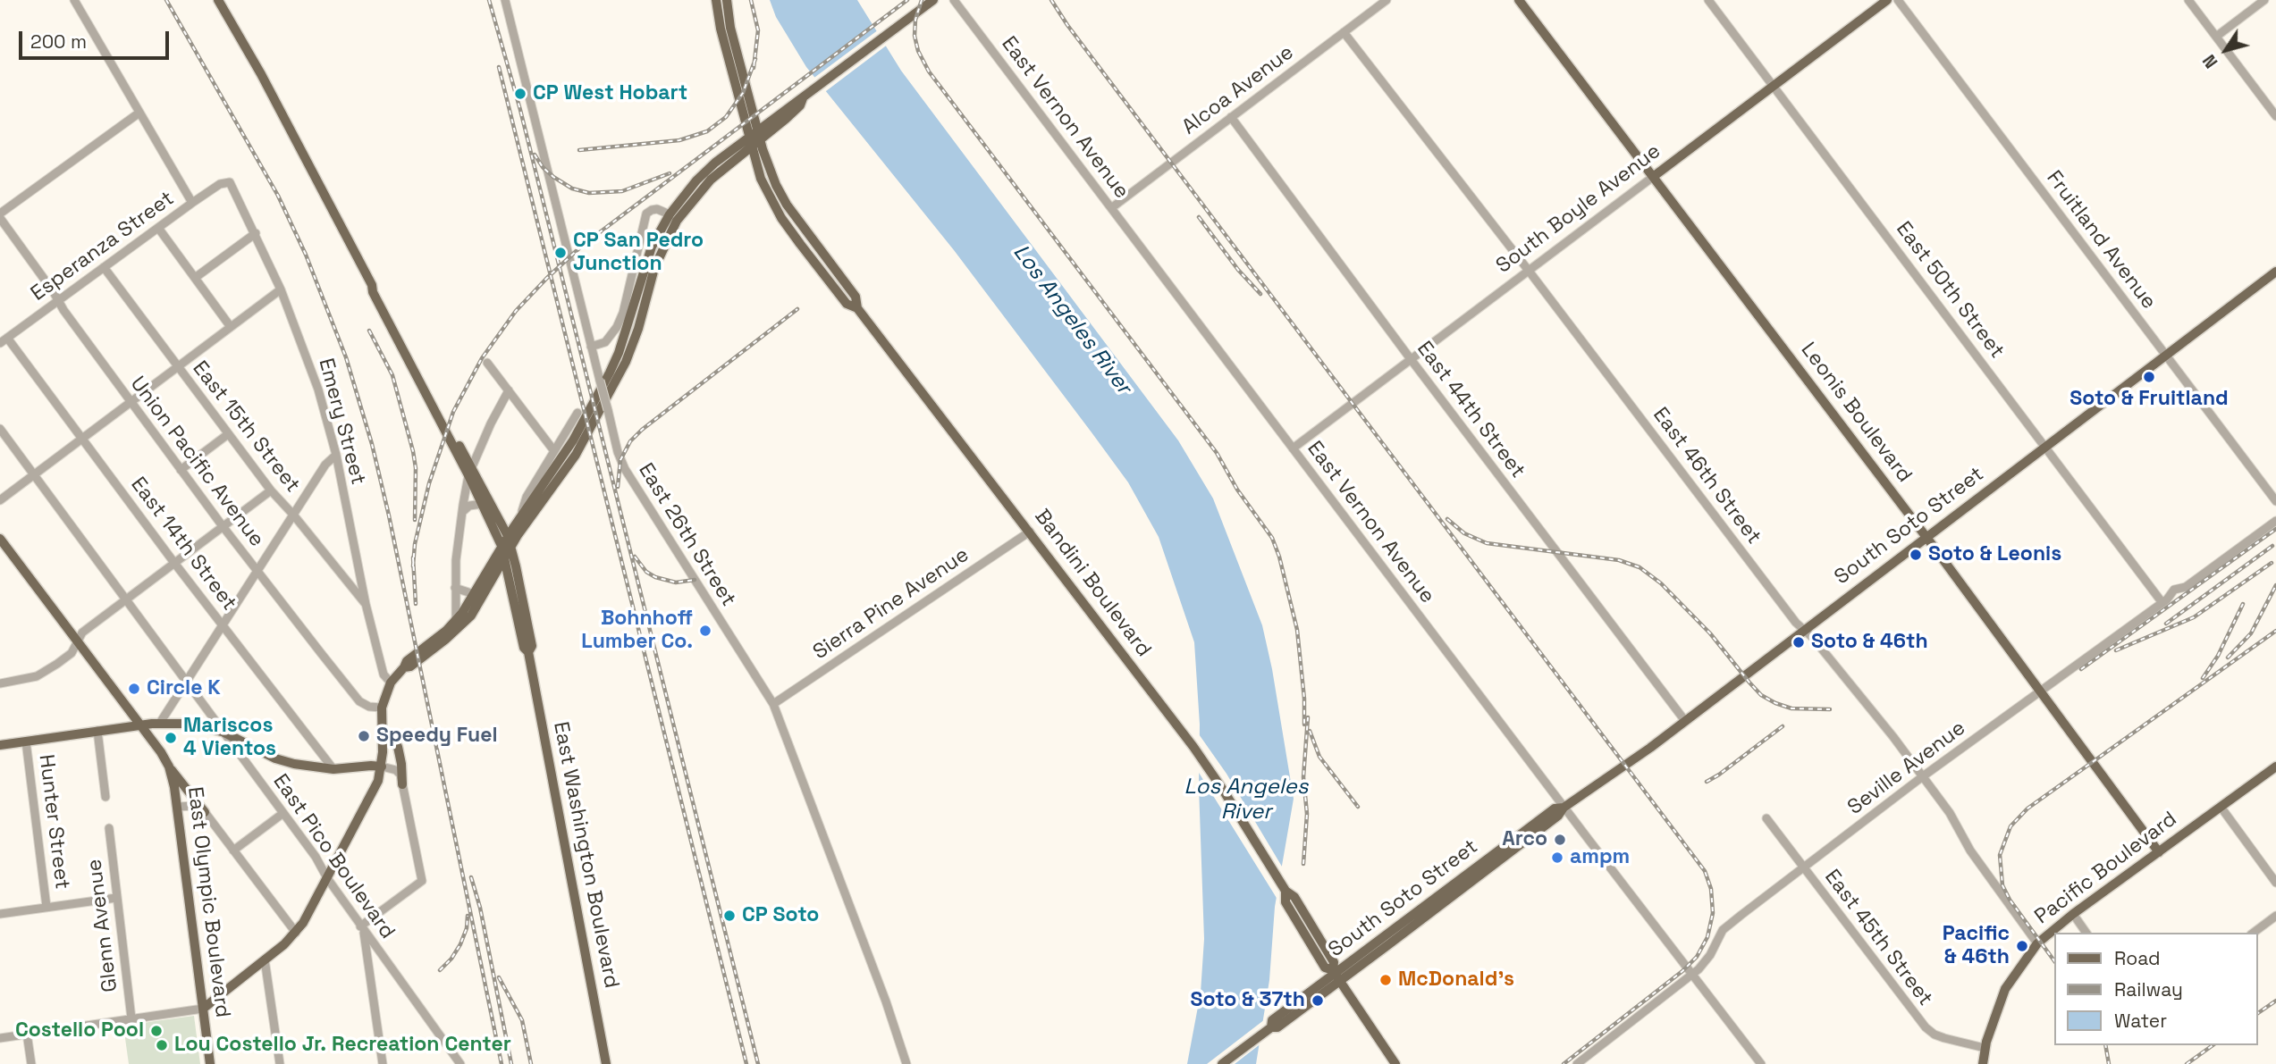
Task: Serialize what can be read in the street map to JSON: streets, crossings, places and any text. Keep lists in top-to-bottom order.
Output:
{
  "streets": {
    "main road": [
      "South Boyle Avenue",
      "Leonis Boulevard",
      "South Soto Street",
      "Bandini Boulevard",
      "East Washington Boulevard",
      "Pacific Boulevard",
      "East Olympic Boulevard"
    ],
    "street": [
      "Alcoa Avenue",
      "East Vernon Avenue",
      "Fruitland Avenue",
      "Esperanza Street",
      "East 50th Street",
      "East 44th Street",
      "Emery Street",
      "East 15th Street",
      "Union Pacific Avenue",
      "East 46th Street",
      "East 26th Street",
      "East 14th Street",
      "Sierra Pine Avenue",
      "Seville Avenue",
      "Hunter Street",
      "East Pico Boulevard",
      "Glenn Avenue",
      "East 45th Street"
    ]
  },
  "crossings": [
    ["Alcoa Avenue", "East Vernon Avenue"],
    ["Alcoa Avenue", "East 44th Street"],
    ["Alcoa Avenue", "East 46th Street"],
    ["East Vernon Avenue", "South Boyle Avenue"],
    ["East Vernon Avenue", "South Soto Street"],
    ["East Vernon Avenue", "Seville Avenue"],
    ["South Boyle Avenue", "East 50th Street"],
    ["South Boyle Avenue", "East 44th Street"],
    ["South Boyle Avenue", "Leonis Boulevard"],
    ["South Boyle Avenue", "East 46th Street"],
    ["Fruitland Avenue", "South Soto Street"],
    ["Esperanza Street", "Emery Street"],
    ["Esperanza Street", "East 15th Street"],
    ["Esperanza Street", "Union Pacific Avenue"],
    ["Esperanza Street", "East 14th Street"],
    ["East 50th Street", "South Soto Street"],
    ["East 50th Street", "Seville Avenue"],
    ["East 44th Street", "South Soto Street"],
    ["Leonis Boulevard", "South Soto Street"],
    ["Leonis Boulevard", "Seville Avenue"],
    ["Leonis Boulevard", "Pacific Boulevard"],
    ["Emery Street", "East 15th Street"],
    ["East 46th Street", "South Soto Street"],
    ["East 46th Street", "Seville Avenue"],
    ["East 46th Street", "Pacific Boulevard"],
    ["South Soto Street", "Bandini Boulevard"],
    ["East 26th Street", "Sierra Pine Avenue"],
    ["Bandini Boulevard", "Sierra Pine Avenue"],
    ["Seville Avenue", "East 45th Street"],
    ["Pacific Boulevard", "East 45th Street"]
  ],
  "water": ["Los Angeles River"],
  "places": [
    "CP West Hobart",
    "CP San Pedro Junction",
    "Soto & Fruitland",
    "Soto & Leonis",
    "Bohnhoff Lumber Co.",
    "Soto & 46th",
    "Circle K",
    "Speedy Fuel",
    "Mariscos 4 Vientos",
    "Arco",
    "ampm",
    "CP Soto",
    "Pacific & 46th",
    "McDonald's",
    "Soto & 37th",
    "Costello Pool",
    "Lou Costello Jr. Recreation Center"
  ],
  "legend": ["Road", "Railway", "Water"],
  "scale_bar": "200 m",
  "north": "bottom left"
}
